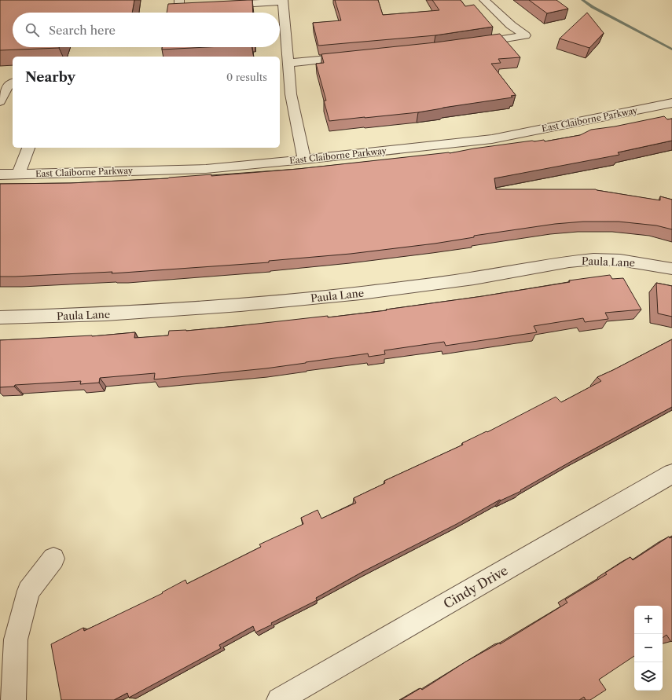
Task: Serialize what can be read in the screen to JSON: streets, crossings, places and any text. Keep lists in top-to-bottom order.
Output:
{
  "streets": {
    "street": ["East Claiborne Parkway", "Paula Lane", "Cindy Drive"]
  },
  "page": {
    "search": "Search here",
    "heading": ["Nearby", "0 results"],
    "map_buttons": ["+", "−"]
  }
}
